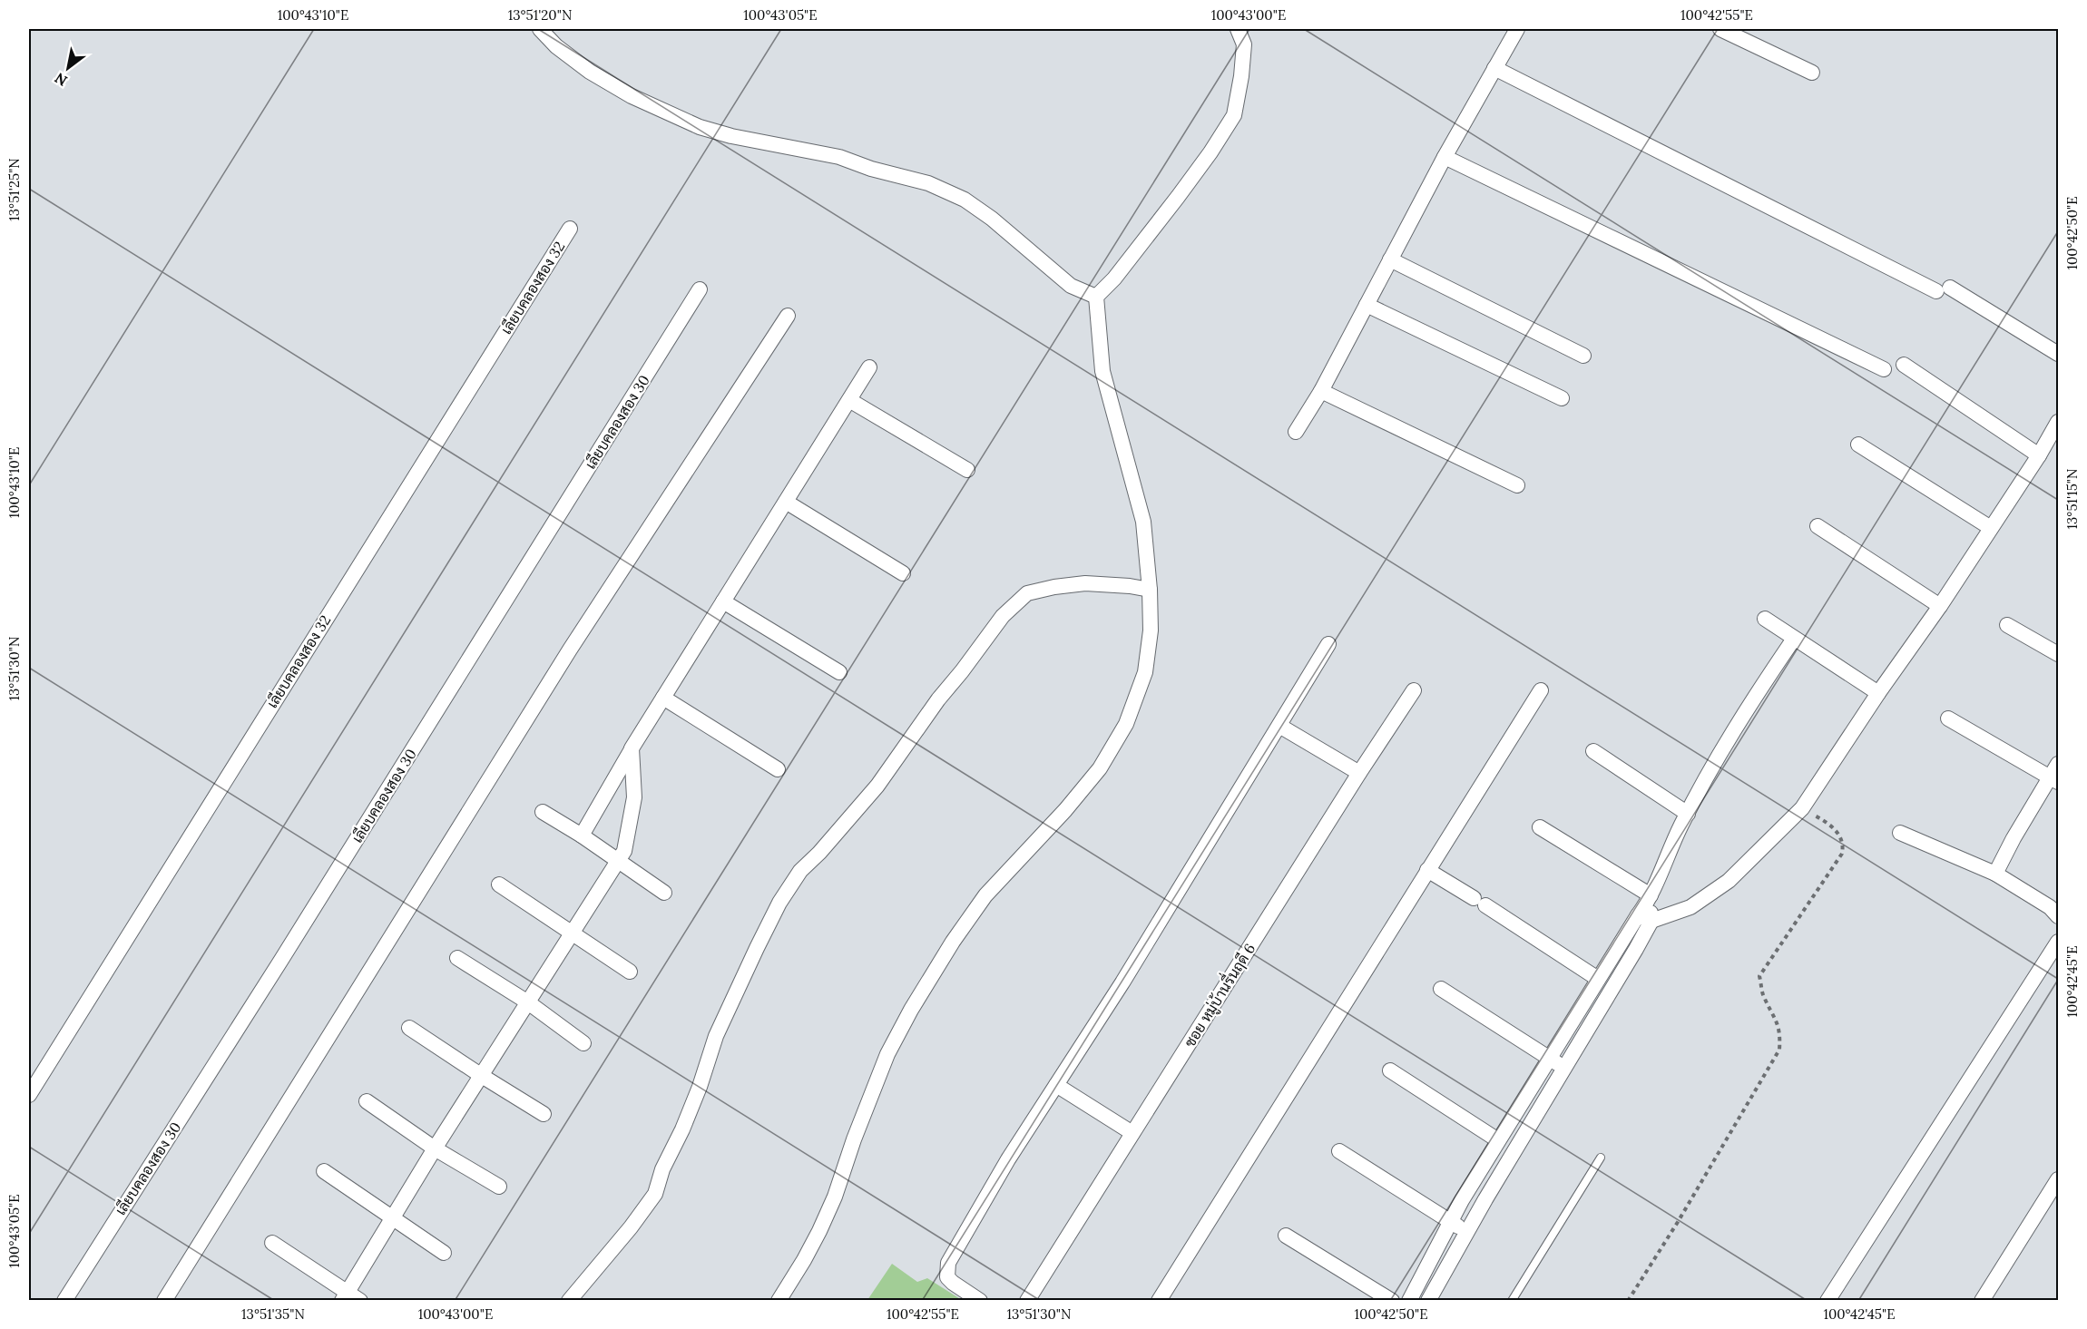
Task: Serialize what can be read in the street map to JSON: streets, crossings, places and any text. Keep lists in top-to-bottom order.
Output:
{
  "streets": {
    "street": ["เลียบคลองสอง 32", "เลียบคลองสอง 30", "ซอย หมู่บ้านรื่นฤดี 6"]
  },
  "north": "bottom left",
  "coordinates": [
    "100°43'10\"E",
    "13°51'20\"N",
    "100°43'05\"E",
    "100°43'00\"E",
    "100°42'55\"E",
    "13°51'25\"N",
    "100°42'50\"E",
    "13°51'15\"N",
    "13°51'30\"N",
    "100°42'45\"E",
    "13°51'35\"N"
  ]
}
